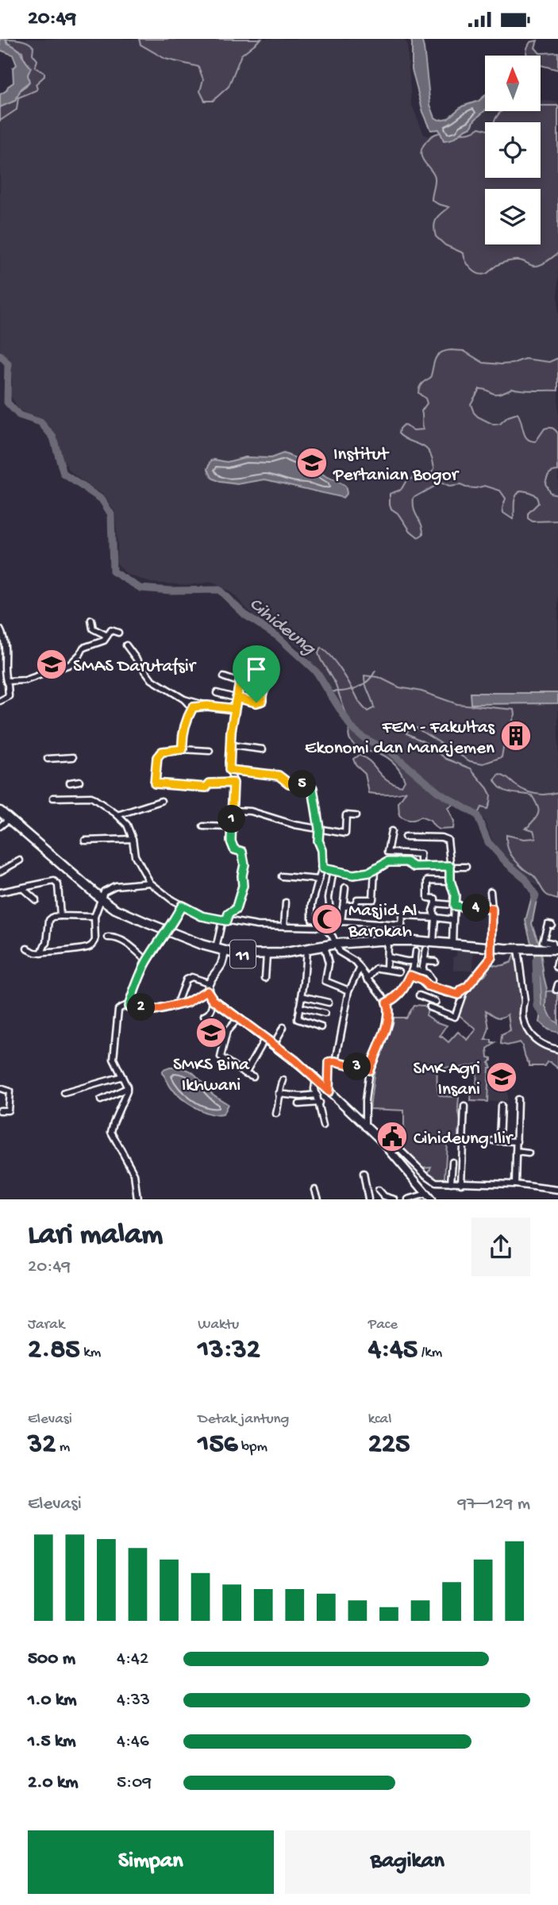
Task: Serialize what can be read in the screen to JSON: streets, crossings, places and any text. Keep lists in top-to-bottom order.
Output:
{
  "streets": {
    "highway": ["11"]
  },
  "water": ["Cihideung"],
  "places": {
    "school or university": [
      "Institut Pertanian Bogor",
      "SMAS Darutafsir",
      "SMKS Bina Ikhwani",
      "SMK Agri Insani"
    ],
    "building": ["FEM - Fakultas Ekonomi dan Manajemen"],
    "mosque": ["Masjid Al Barokah"],
    "public building": ["Cihideung Ilir"]
  },
  "north": "top",
  "page": {
    "status": "20:49",
    "pins": [
      "5",
      "1",
      "4",
      "2",
      "3"
    ],
    "heading": ["Lari malam", "20:49"],
    "stats": [
      ["Jarak", "2.85 km"],
      ["Waktu", "13:32"],
      ["Pace", "4:45 /km"],
      ["Elevasi", "32 m"],
      ["Detak jantung", "156 bpm"],
      ["kcal", "225"]
    ],
    "chart": ["Elevasi", "97–129 m"],
    "list": [
      {
        "name": "500 m",
        "note": "4:42"
      },
      {
        "name": "1.0 km",
        "note": "4:33"
      },
      {
        "name": "1.5 km",
        "note": "4:46"
      },
      {
        "name": "2.0 km",
        "note": "5:09"
      }
    ],
    "buttons": ["Simpan", "Bagikan"]
  }
}
